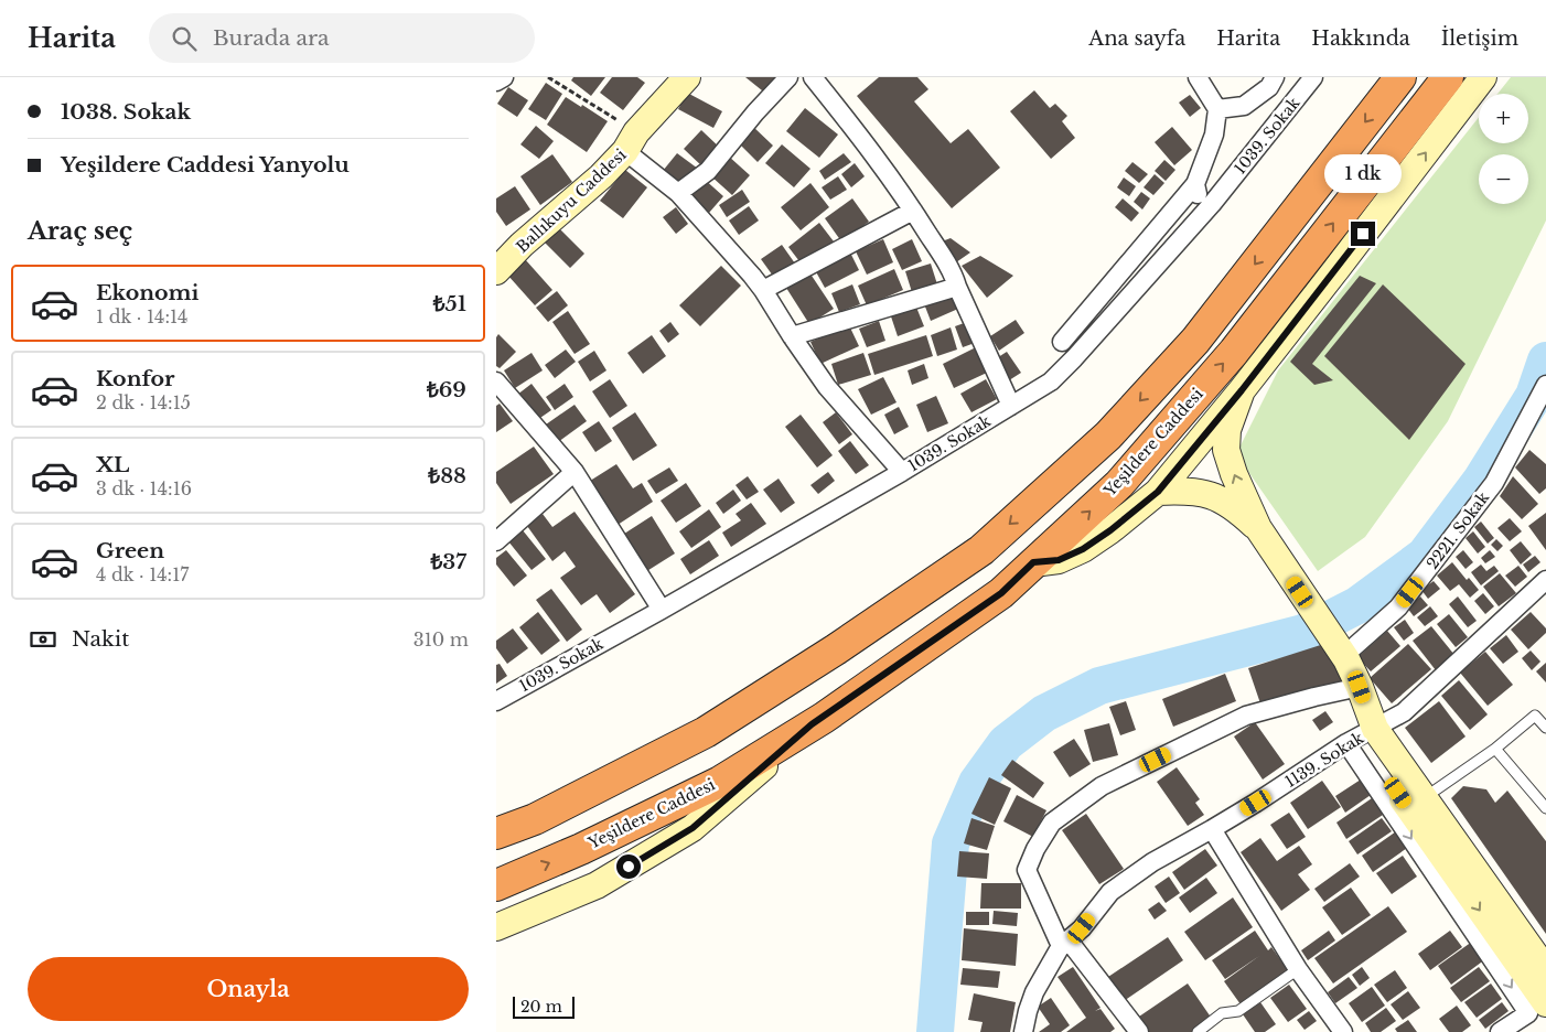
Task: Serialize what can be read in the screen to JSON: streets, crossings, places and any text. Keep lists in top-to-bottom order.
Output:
{
  "streets": {
    "highway": ["Yeşildere Caddesi"],
    "main road": ["Ballıkuyu Caddesi"],
    "street": ["1039. Sokak", "2221. Sokak", "1139. Sokak"]
  },
  "scale_bar": "20 m",
  "page": {
    "header": "Harita",
    "search": "Burada ara",
    "nav": [
      "Ana sayfa",
      "Harita",
      "Hakkında",
      "İletişim"
    ],
    "banner": ["1038. Sokak", "Yeşildere Caddesi Yanyolu"],
    "map_buttons": ["+", "−"],
    "bubble": "1 dk",
    "heading": "Araç seç",
    "list": [
      {
        "name": "Ekonomi",
        "note": "1 dk · 14:14",
        "value": "₺51"
      },
      {
        "name": "Konfor",
        "note": "2 dk · 14:15",
        "value": "₺69"
      },
      {
        "name": "XL",
        "note": "3 dk · 14:16",
        "value": "₺88"
      },
      {
        "name": "Green",
        "note": "4 dk · 14:17",
        "value": "₺37"
      }
    ],
    "pay": ["Nakit", "310 m"],
    "buttons": "Onayla",
    "scale": "20 m"
  }
}
